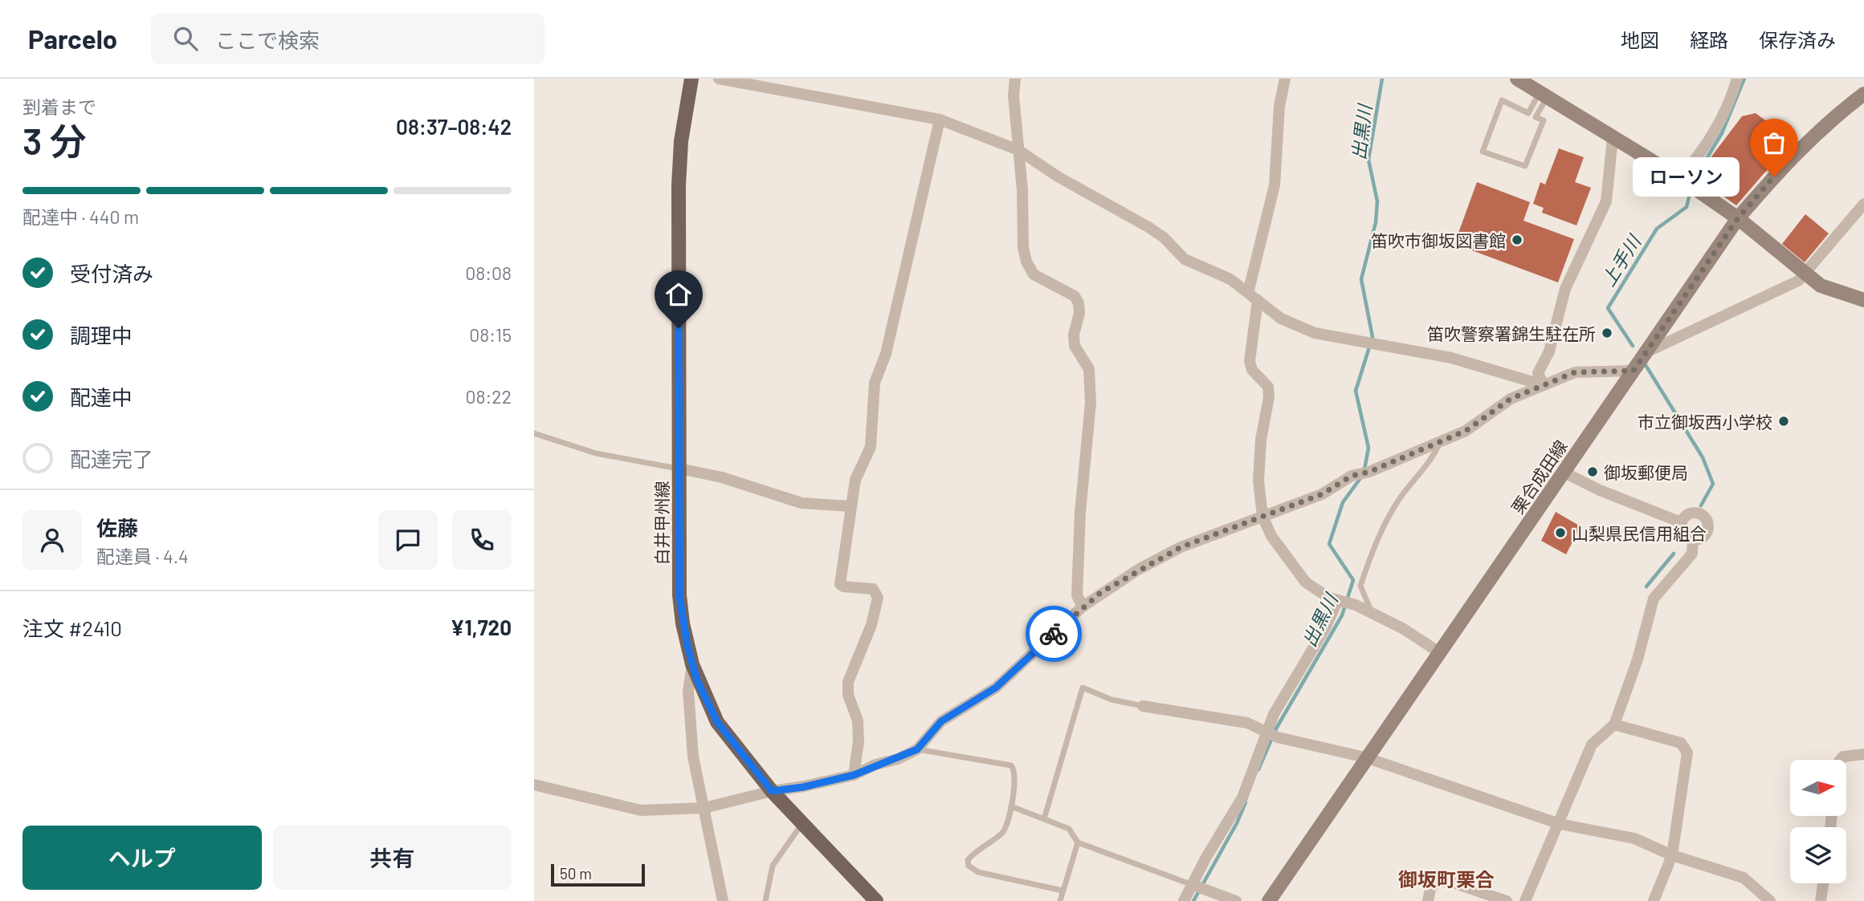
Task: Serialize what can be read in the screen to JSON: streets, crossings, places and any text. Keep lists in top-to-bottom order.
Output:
{
  "streets": {
    "main road": ["栗合成田線", "白井甲州線"]
  },
  "districts": ["御坂町栗合"],
  "water": ["出黒川", "上手川"],
  "places": [
    "ローソン",
    "笛吹市御坂図書館",
    "笛吹警察署錦生駐在所",
    "市立御坂西小学校",
    "御坂郵便局",
    "山梨県民信用組合"
  ],
  "scale_bar": "50 m",
  "north": "right",
  "page": {
    "header": "Parcelo",
    "search": "ここで検索",
    "nav": ["地図", "経路", "保存済み"],
    "heading": ["3 分", "到着まで", "08:37–08:42"],
    "panel": [
      "佐藤",
      "配達員 · 4.4",
      "注文 #2410",
      "¥1,720"
    ],
    "bubble": "ローソン",
    "bar": "配達中 · 440 m",
    "list": [
      ["受付済み", "08:08"],
      ["調理中", "08:15"],
      ["配達中", "08:22"],
      "配達完了"
    ],
    "buttons": ["ヘルプ", "共有"],
    "scale": "50 m"
  }
}
